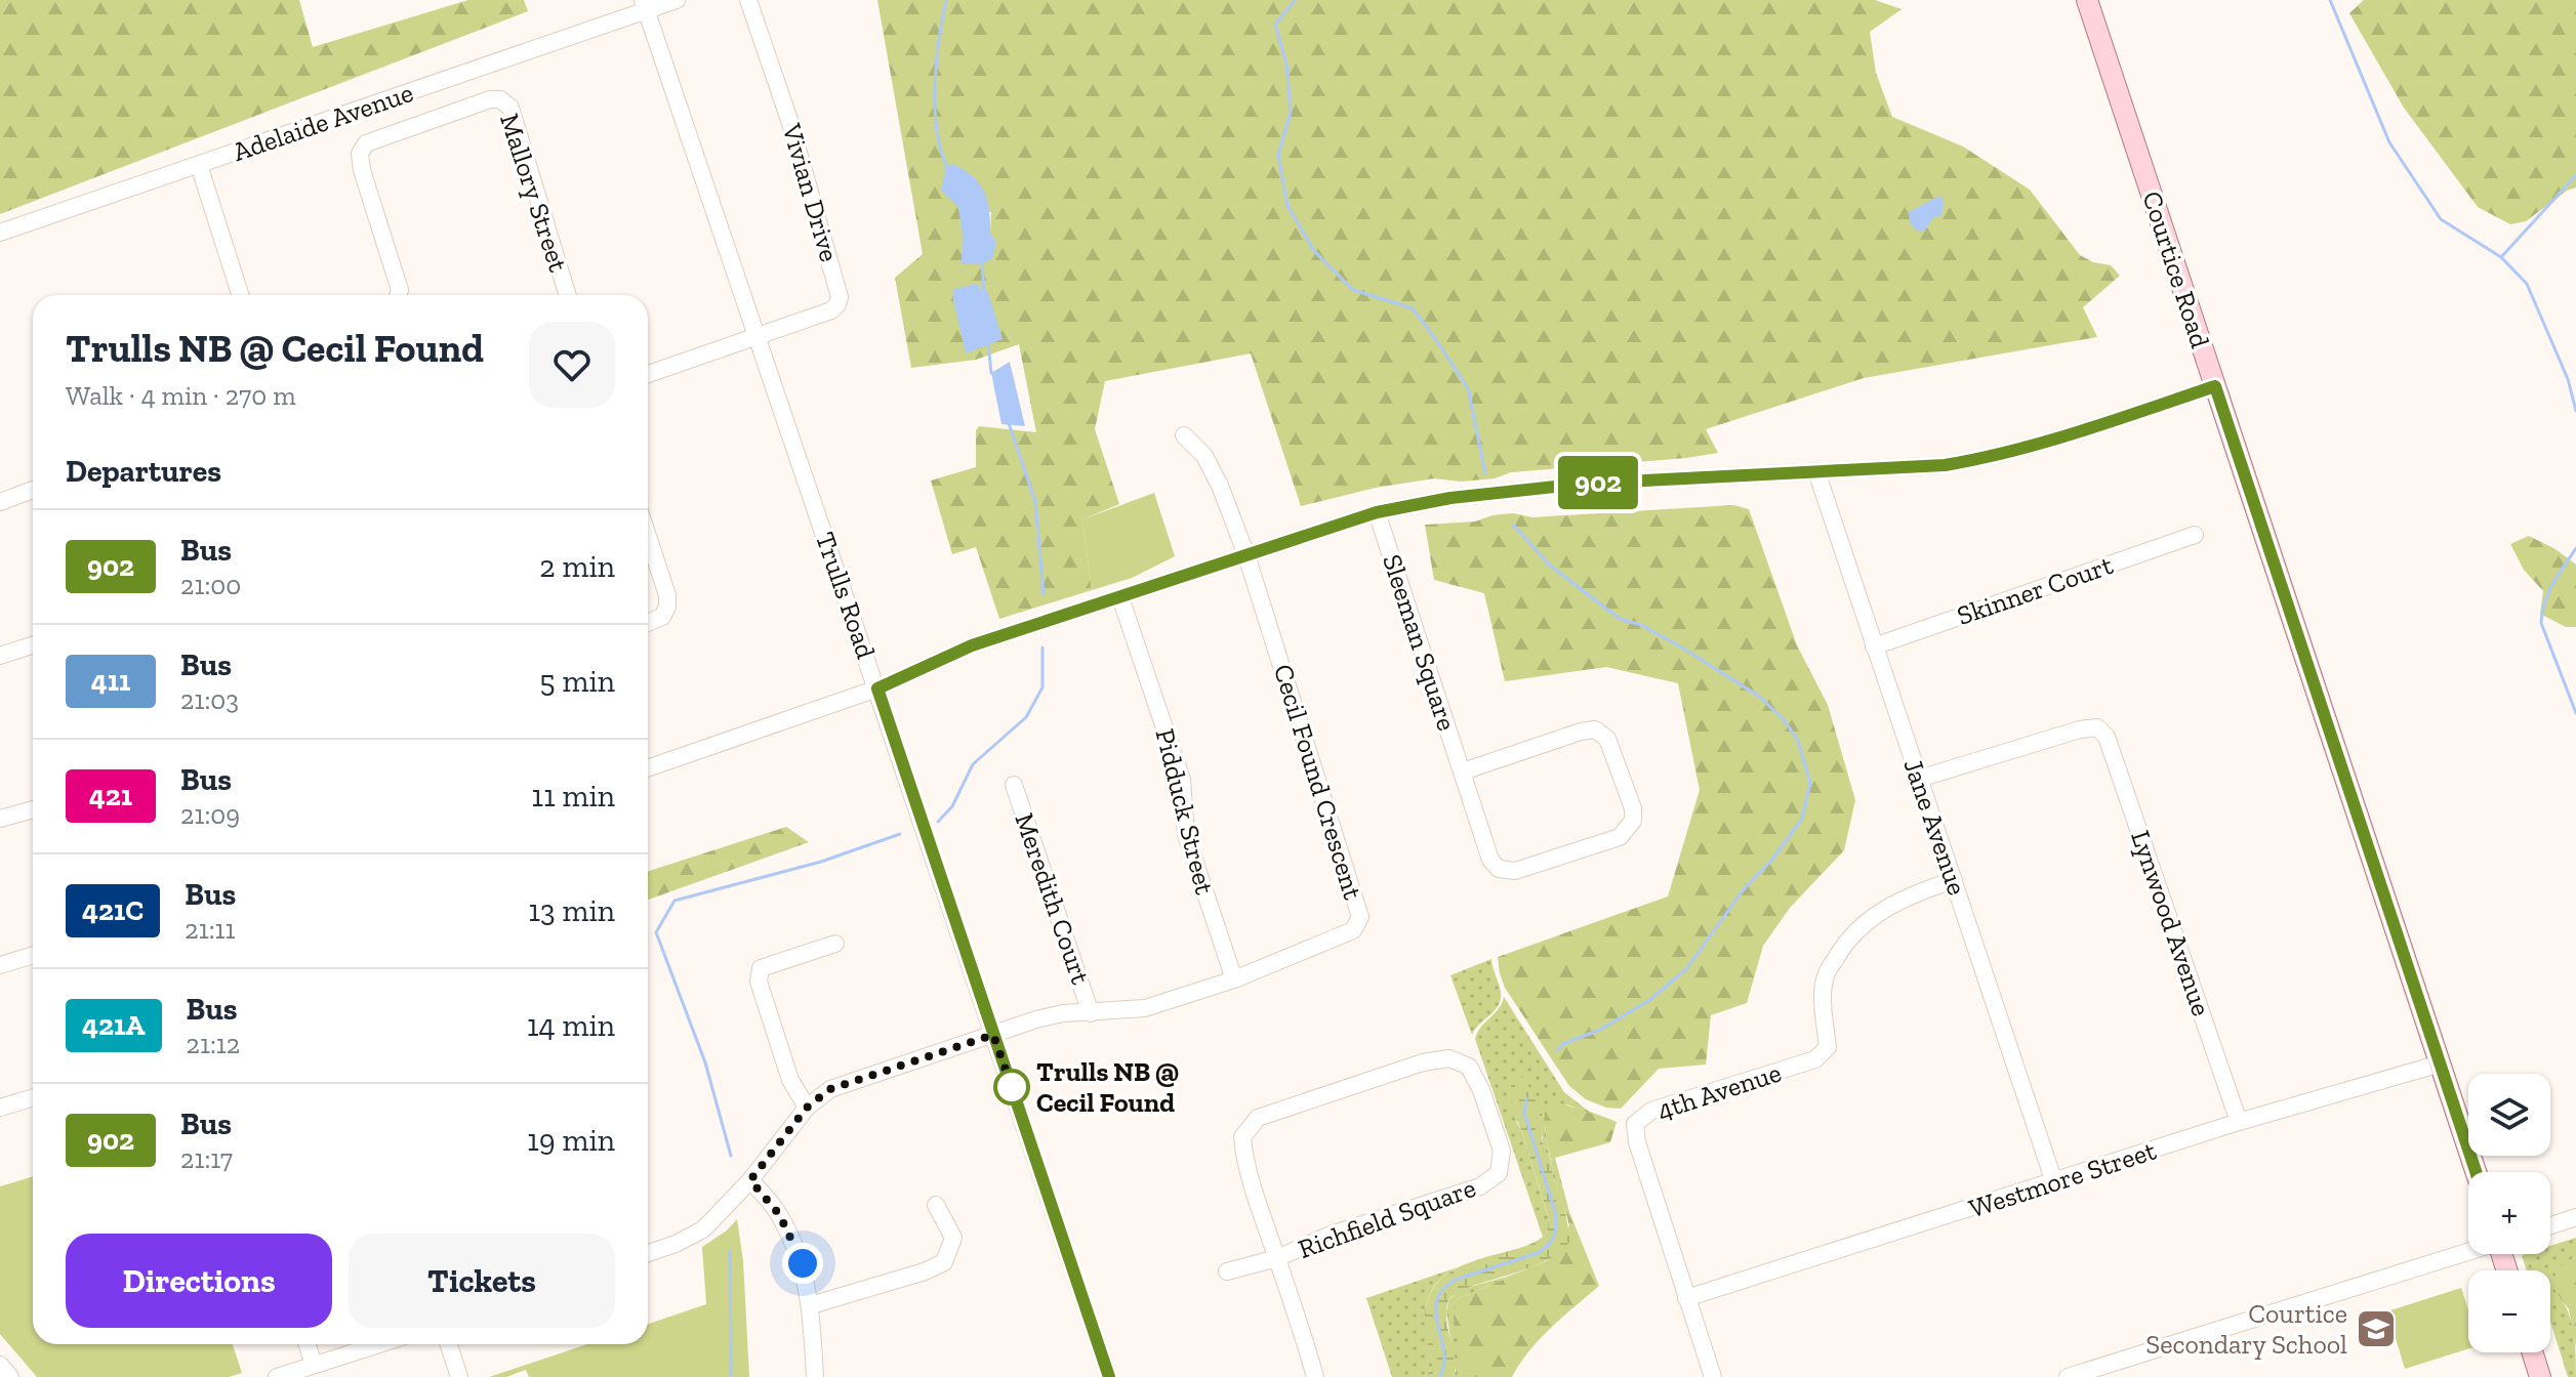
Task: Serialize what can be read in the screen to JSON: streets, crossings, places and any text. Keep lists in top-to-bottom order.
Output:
{
  "streets": {
    "main road": ["Courtice Road"],
    "street": [
      "Adelaide Avenue",
      "Mallory Street",
      "Vivian Drive",
      "Skinner Court",
      "Trulls Road",
      "Sleeman Square",
      "Cecil Found Crescent",
      "Pidduck Street",
      "Jane Avenue",
      "Meredith Court",
      "Lynwood Avenue",
      "4th Avenue",
      "Westmore Street",
      "Richfield Square"
    ]
  },
  "crossings": [
    ["Adelaide Avenue", "Trulls Road"],
    ["Vivian Drive", "Trulls Road"],
    ["Courtice Road", "Westmore Street"],
    ["Skinner Court", "Jane Avenue"],
    ["Trulls Road", "Cecil Found Crescent"],
    ["Cecil Found Crescent", "Pidduck Street"],
    ["Cecil Found Crescent", "Meredith Court"],
    ["Jane Avenue", "Lynwood Avenue"],
    ["Jane Avenue", "4th Avenue"],
    ["Jane Avenue", "Westmore Street"],
    ["Lynwood Avenue", "Westmore Street"],
    ["4th Avenue", "Westmore Street"]
  ],
  "places": {
    "other": ["Trulls NB @ Cecil Found"],
    "school or university": ["Courtice Secondary School"]
  },
  "lines": ["bus line 902"],
  "page": {
    "on_map": "902",
    "heading": [
      ["Trulls NB @ Cecil Found", "Walk · 4 min · 270 m"],
      "Departures"
    ],
    "list": [
      {
        "mark": "902",
        "name": "Bus",
        "note": "21:00",
        "value": "2 min"
      },
      {
        "mark": "411",
        "name": "Bus",
        "note": "21:03",
        "value": "5 min"
      },
      {
        "mark": "421",
        "name": "Bus",
        "note": "21:09",
        "value": "11 min"
      },
      {
        "mark": "421C",
        "name": "Bus",
        "note": "21:11",
        "value": "13 min"
      },
      {
        "mark": "421A",
        "name": "Bus",
        "note": "21:12",
        "value": "14 min"
      },
      {
        "mark": "902",
        "name": "Bus",
        "note": "21:17",
        "value": "19 min"
      }
    ],
    "map_buttons": ["+", "−"],
    "buttons": ["Directions", "Tickets"]
  }
}
